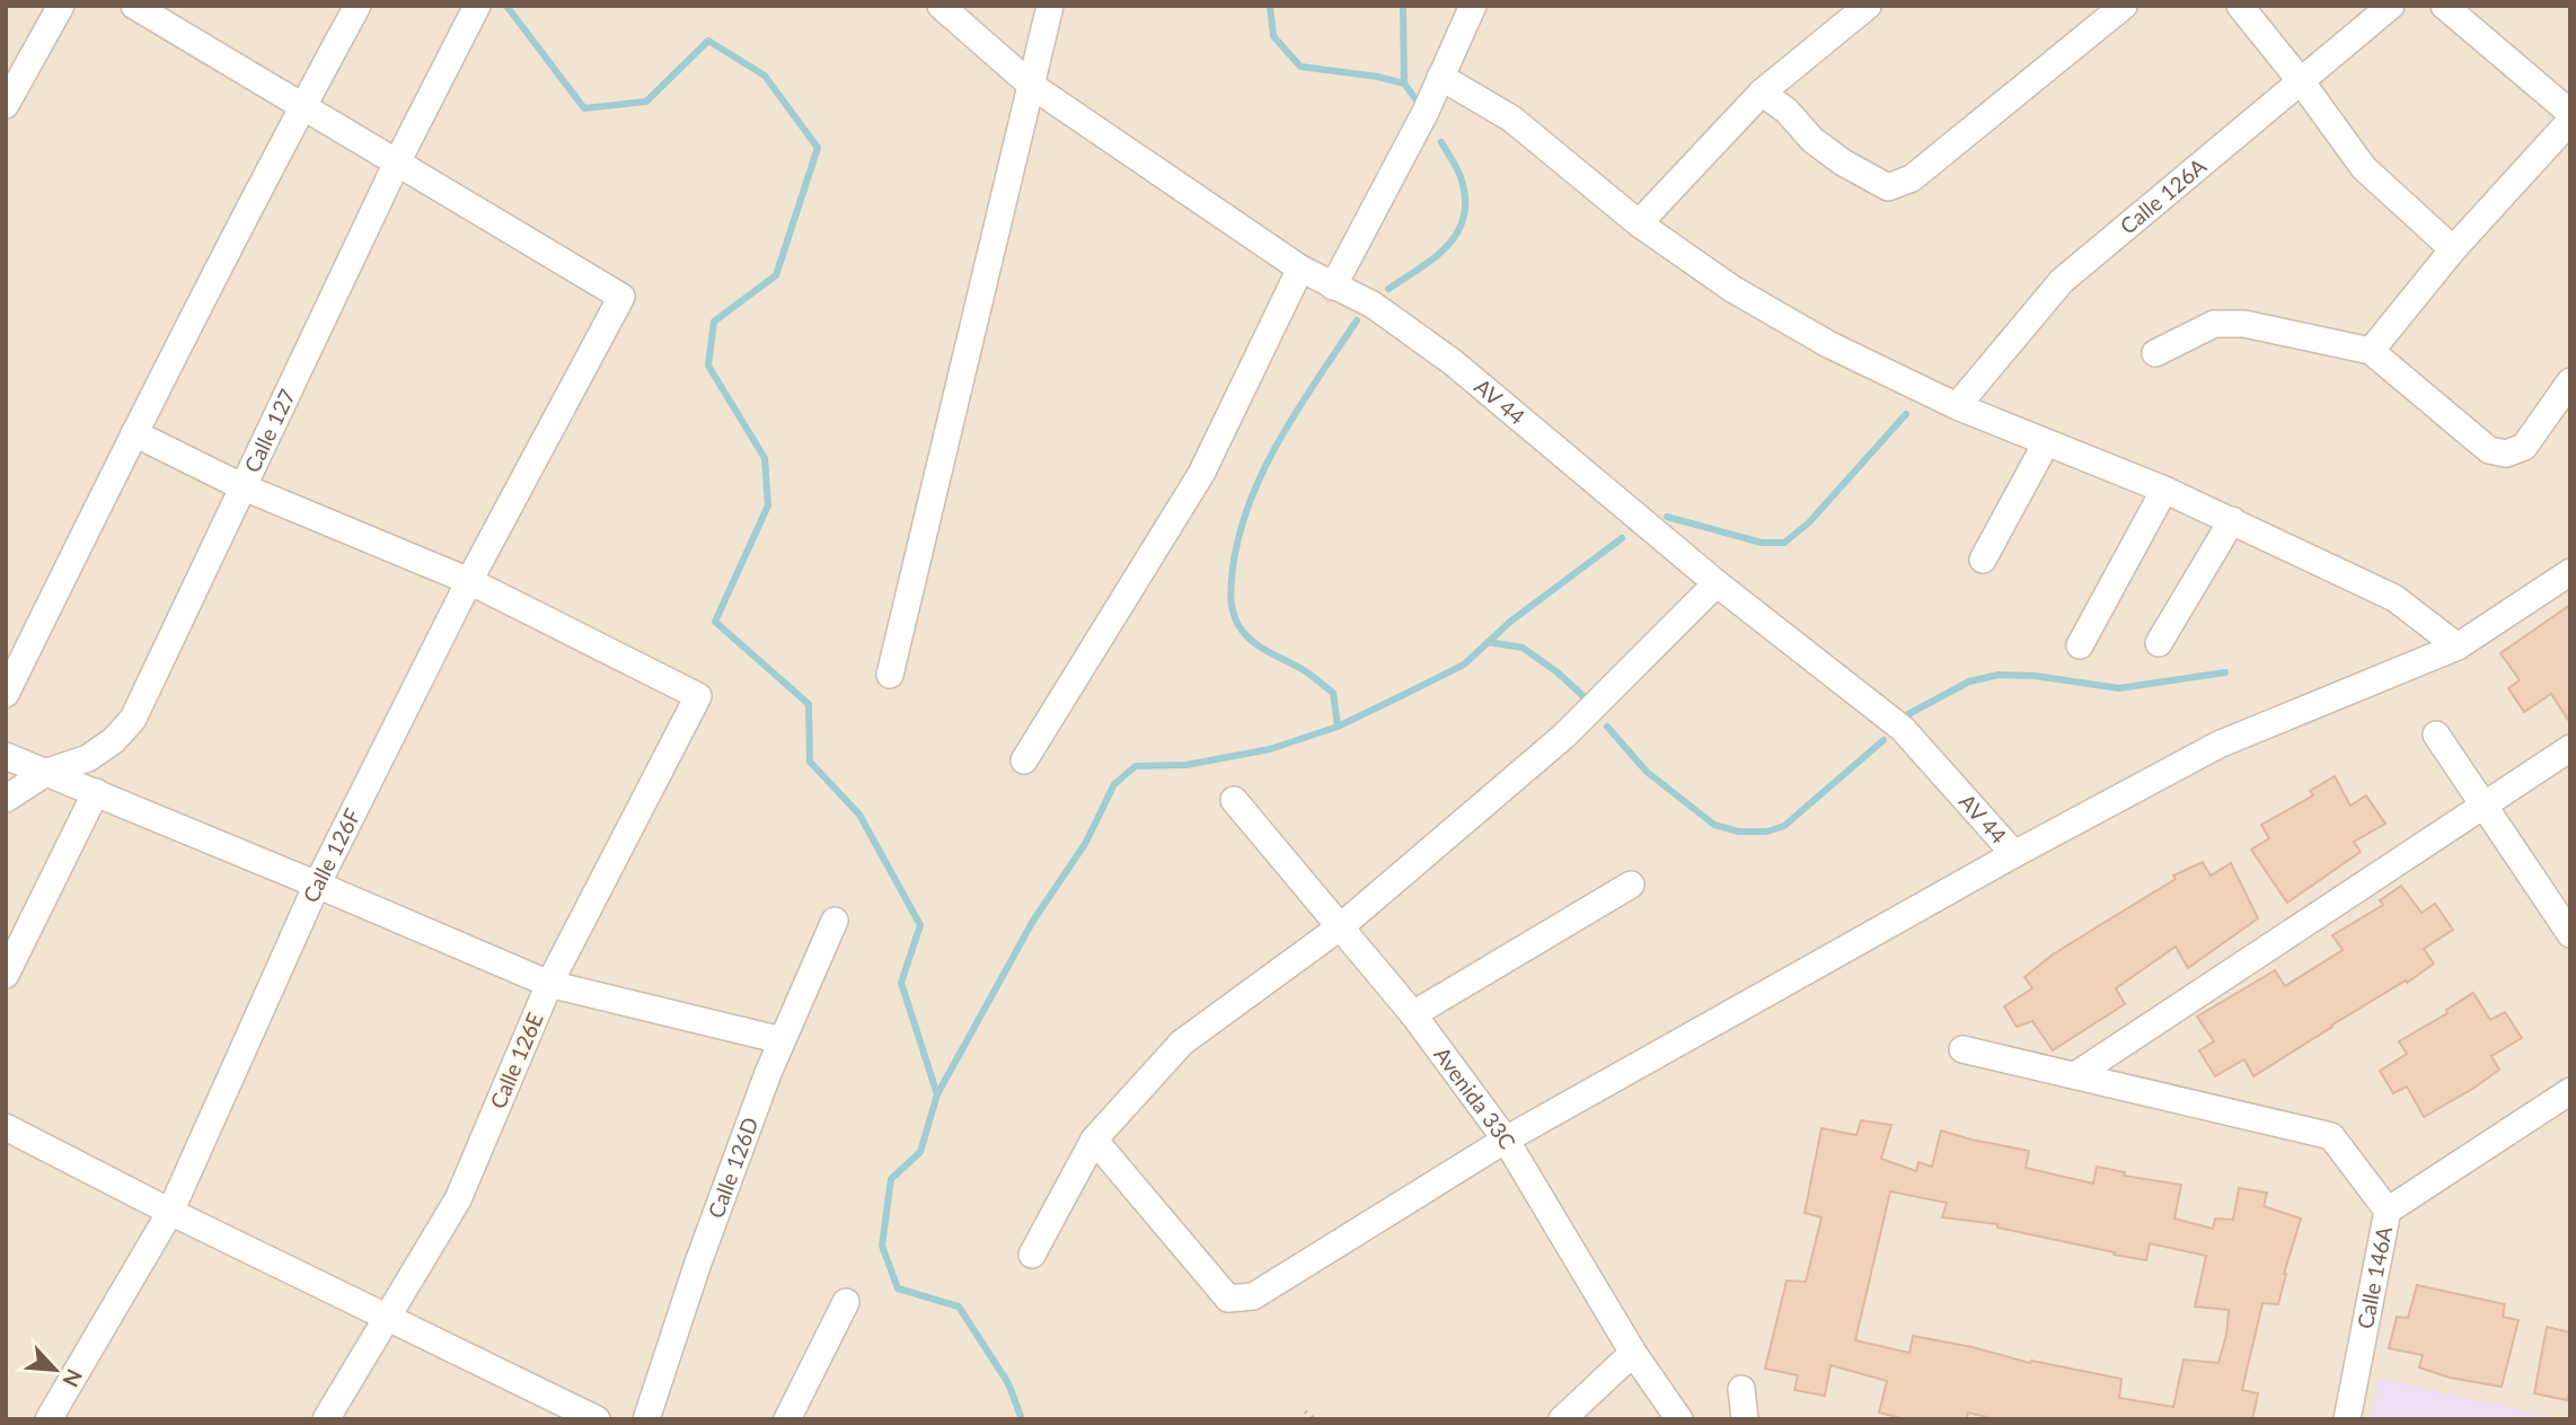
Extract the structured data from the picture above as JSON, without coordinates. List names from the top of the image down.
{
  "streets": {
    "street": [
      "Calle 126A",
      "AV 44",
      "Calle 127",
      "Calle 126F",
      "Calle 126E",
      "Avenida 33C",
      "Calle 126D",
      "Calle 146A"
    ]
  },
  "crossings": [
    ["Calle 127", "Calle 126F"],
    ["Calle 126F", "Calle 126E"]
  ],
  "north": "bottom right"
}
